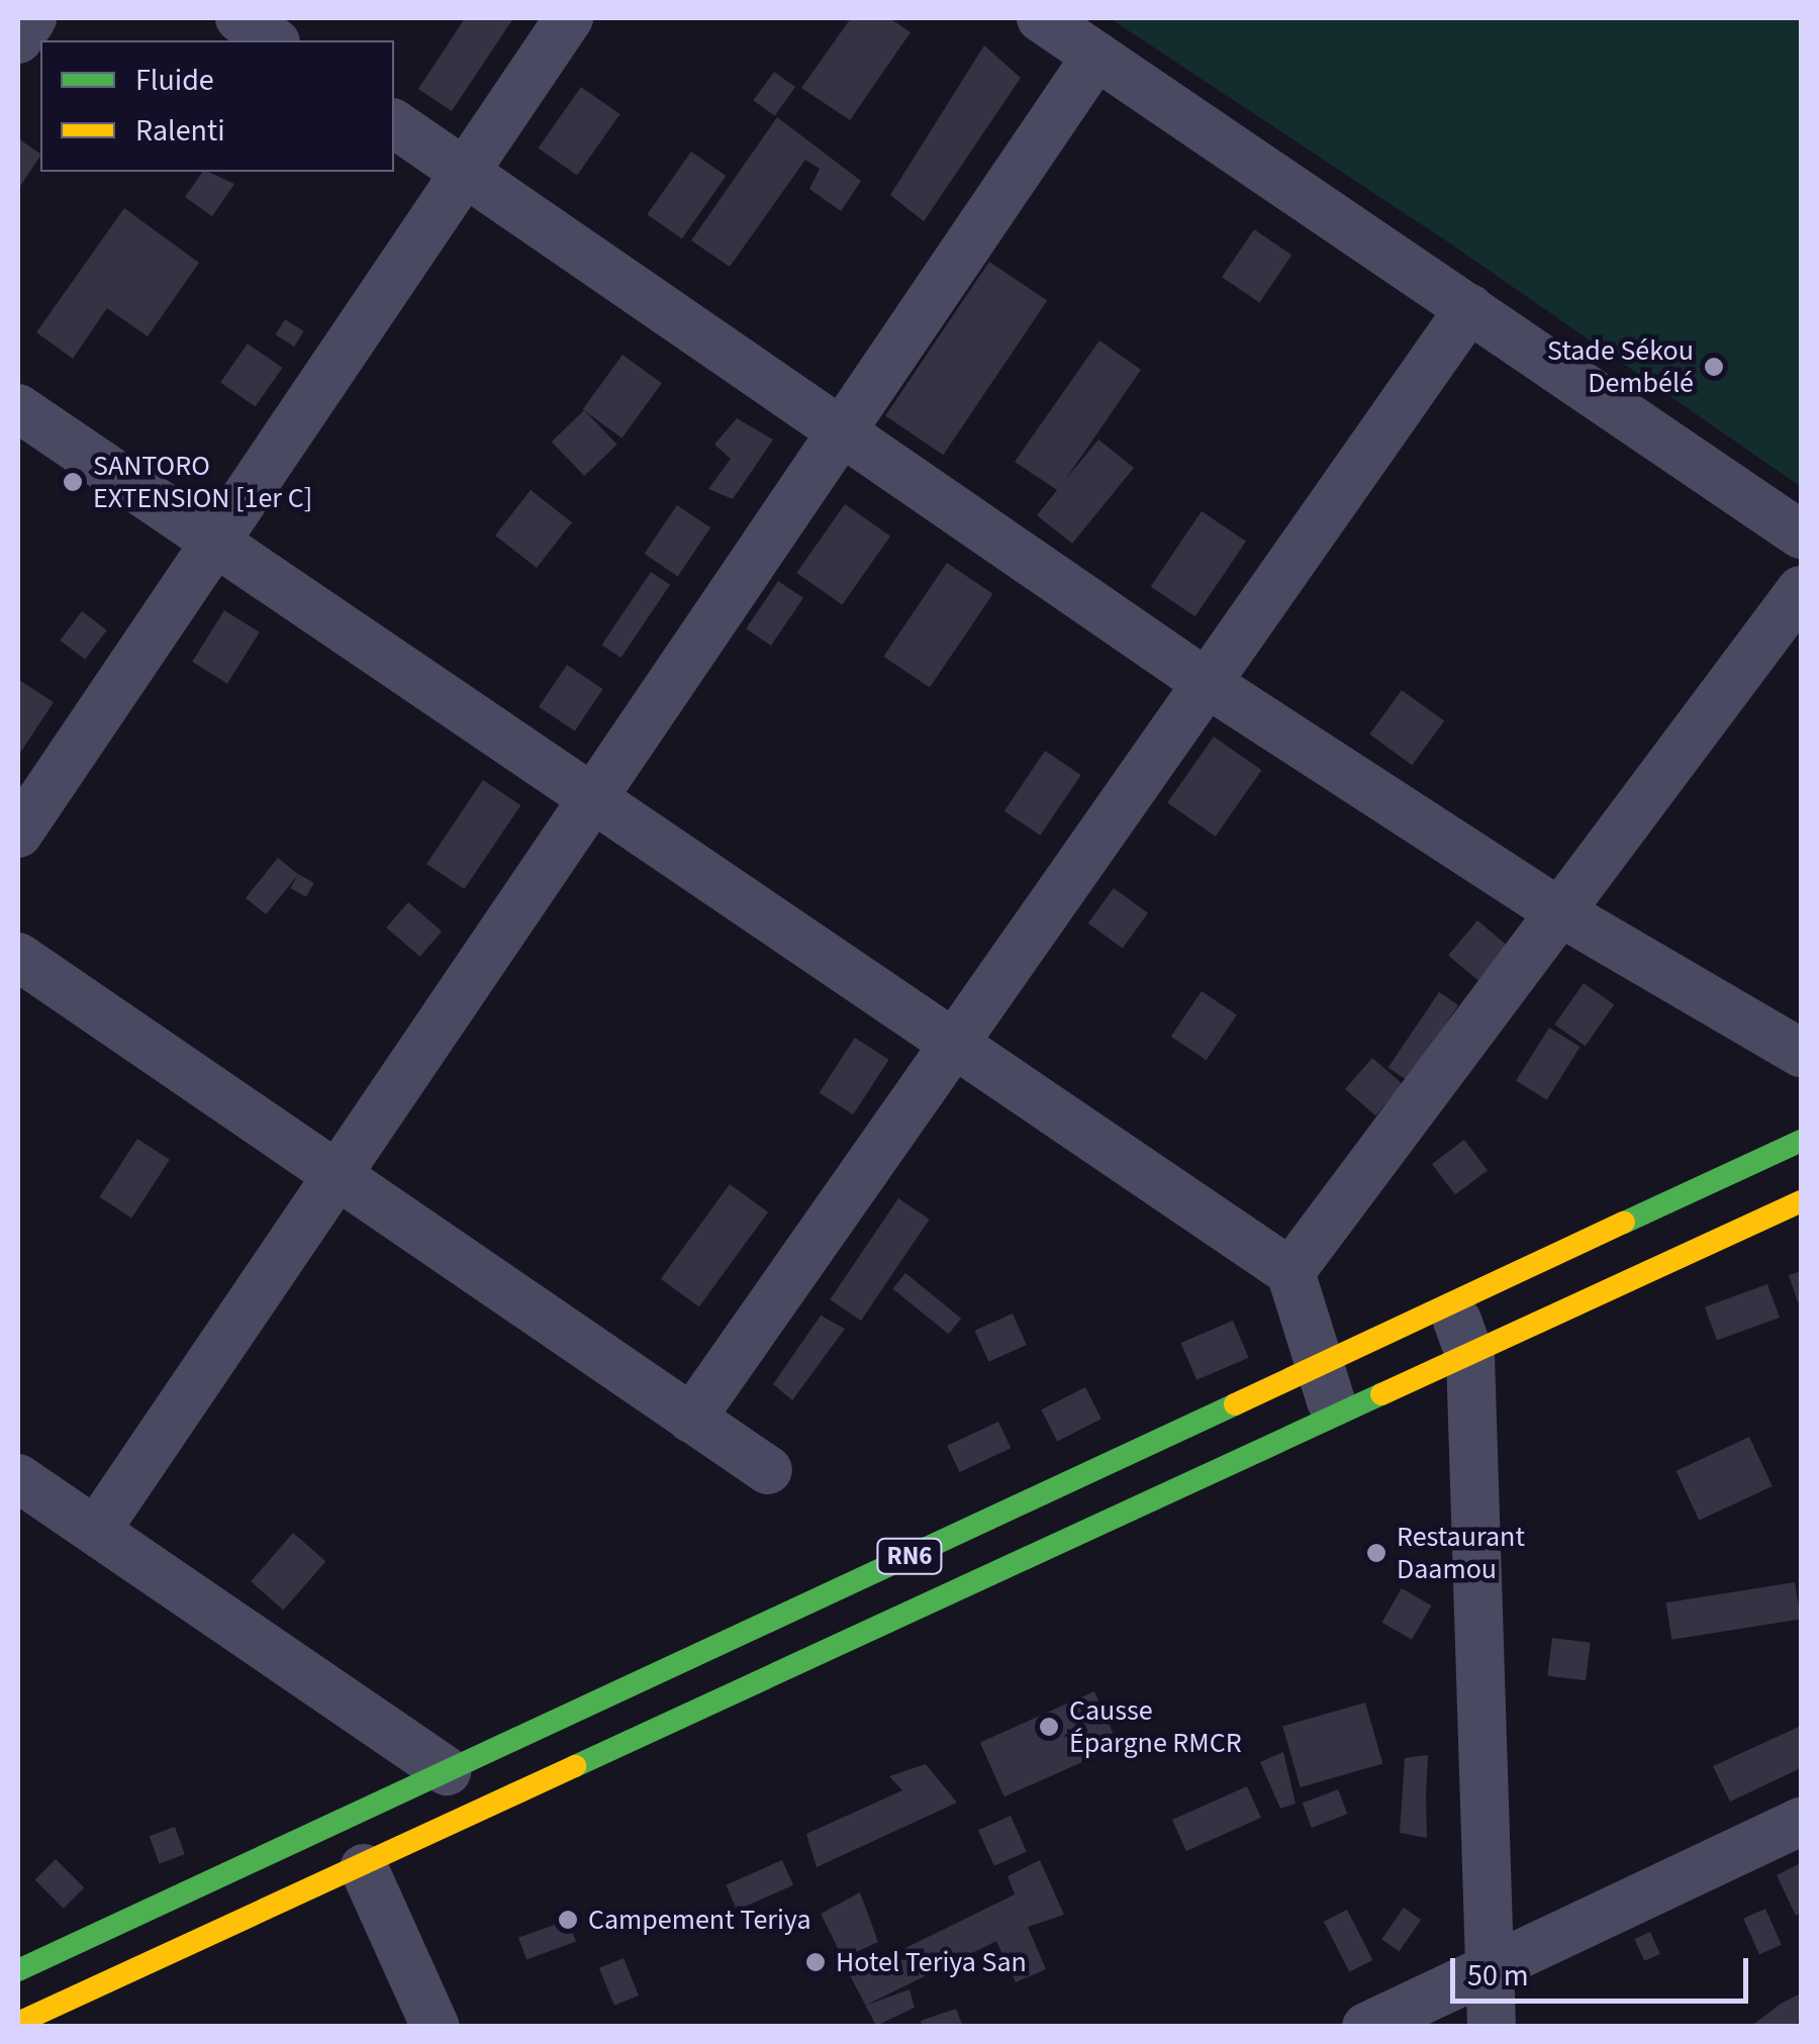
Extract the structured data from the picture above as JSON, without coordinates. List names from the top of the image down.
{
  "streets": {
    "main road": ["RN6"]
  },
  "places": [
    "Stade Sékou Dembélé",
    "SANTORO EXTENSION [1er C]",
    "Restaurant Daamou",
    "Causse Épargne RMCR",
    "Campement Teriya",
    "Hotel Teriya San"
  ],
  "legend": ["Fluide", "Ralenti"],
  "scale_bar": "50 m"
}
